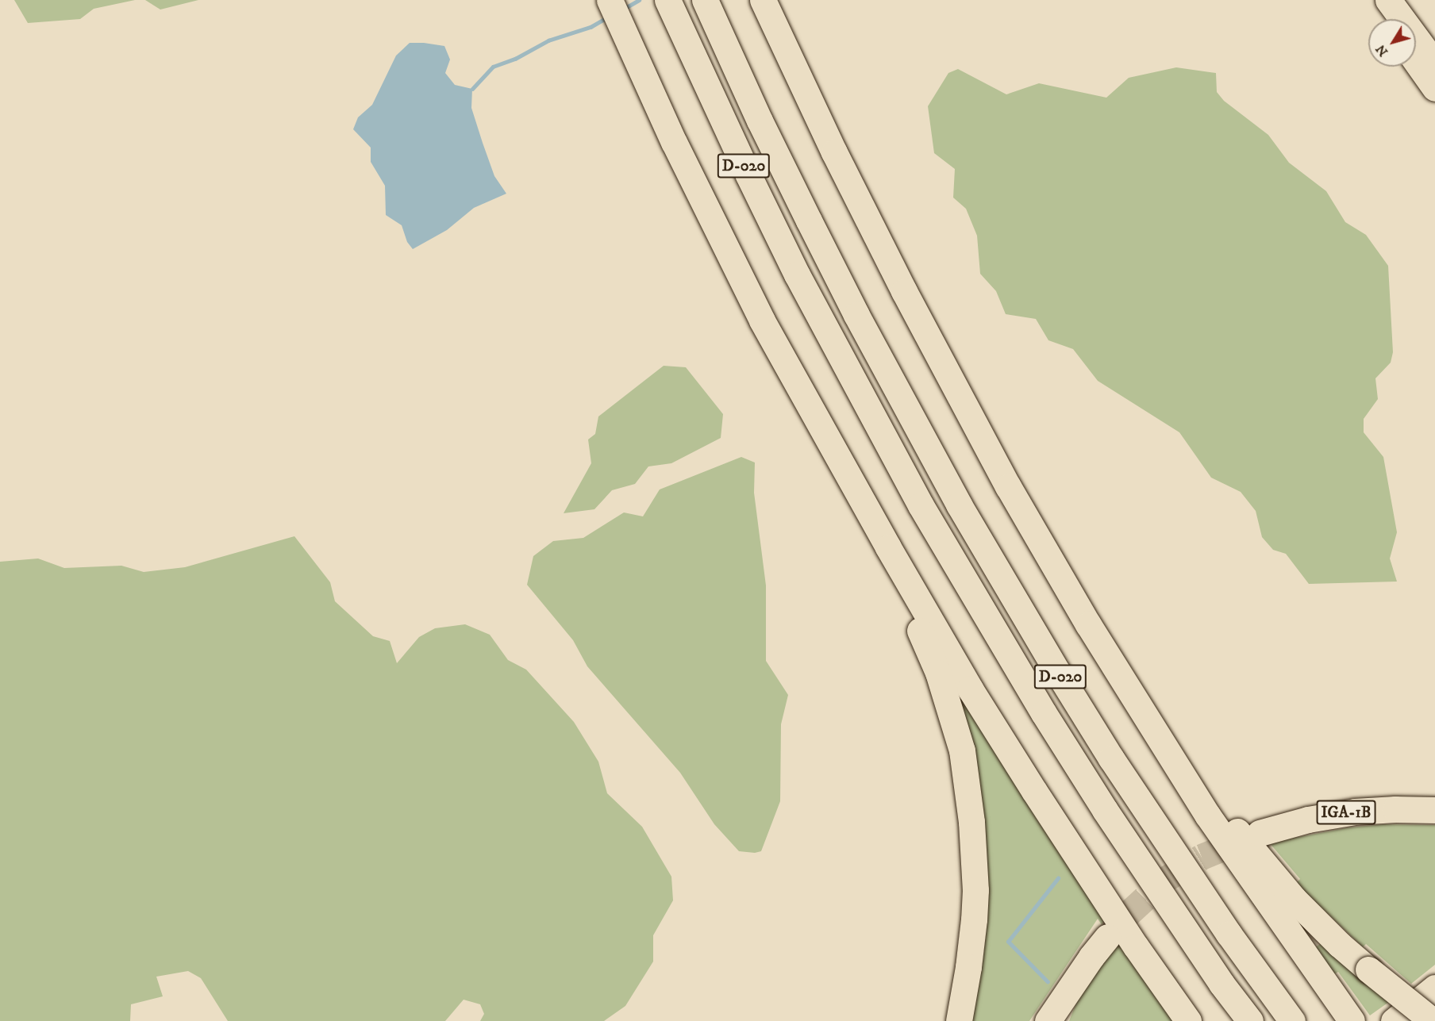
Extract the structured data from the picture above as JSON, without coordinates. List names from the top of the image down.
{
  "streets": {
    "highway": ["D-020", "IGA-1B"]
  },
  "north": "bottom left"
}
